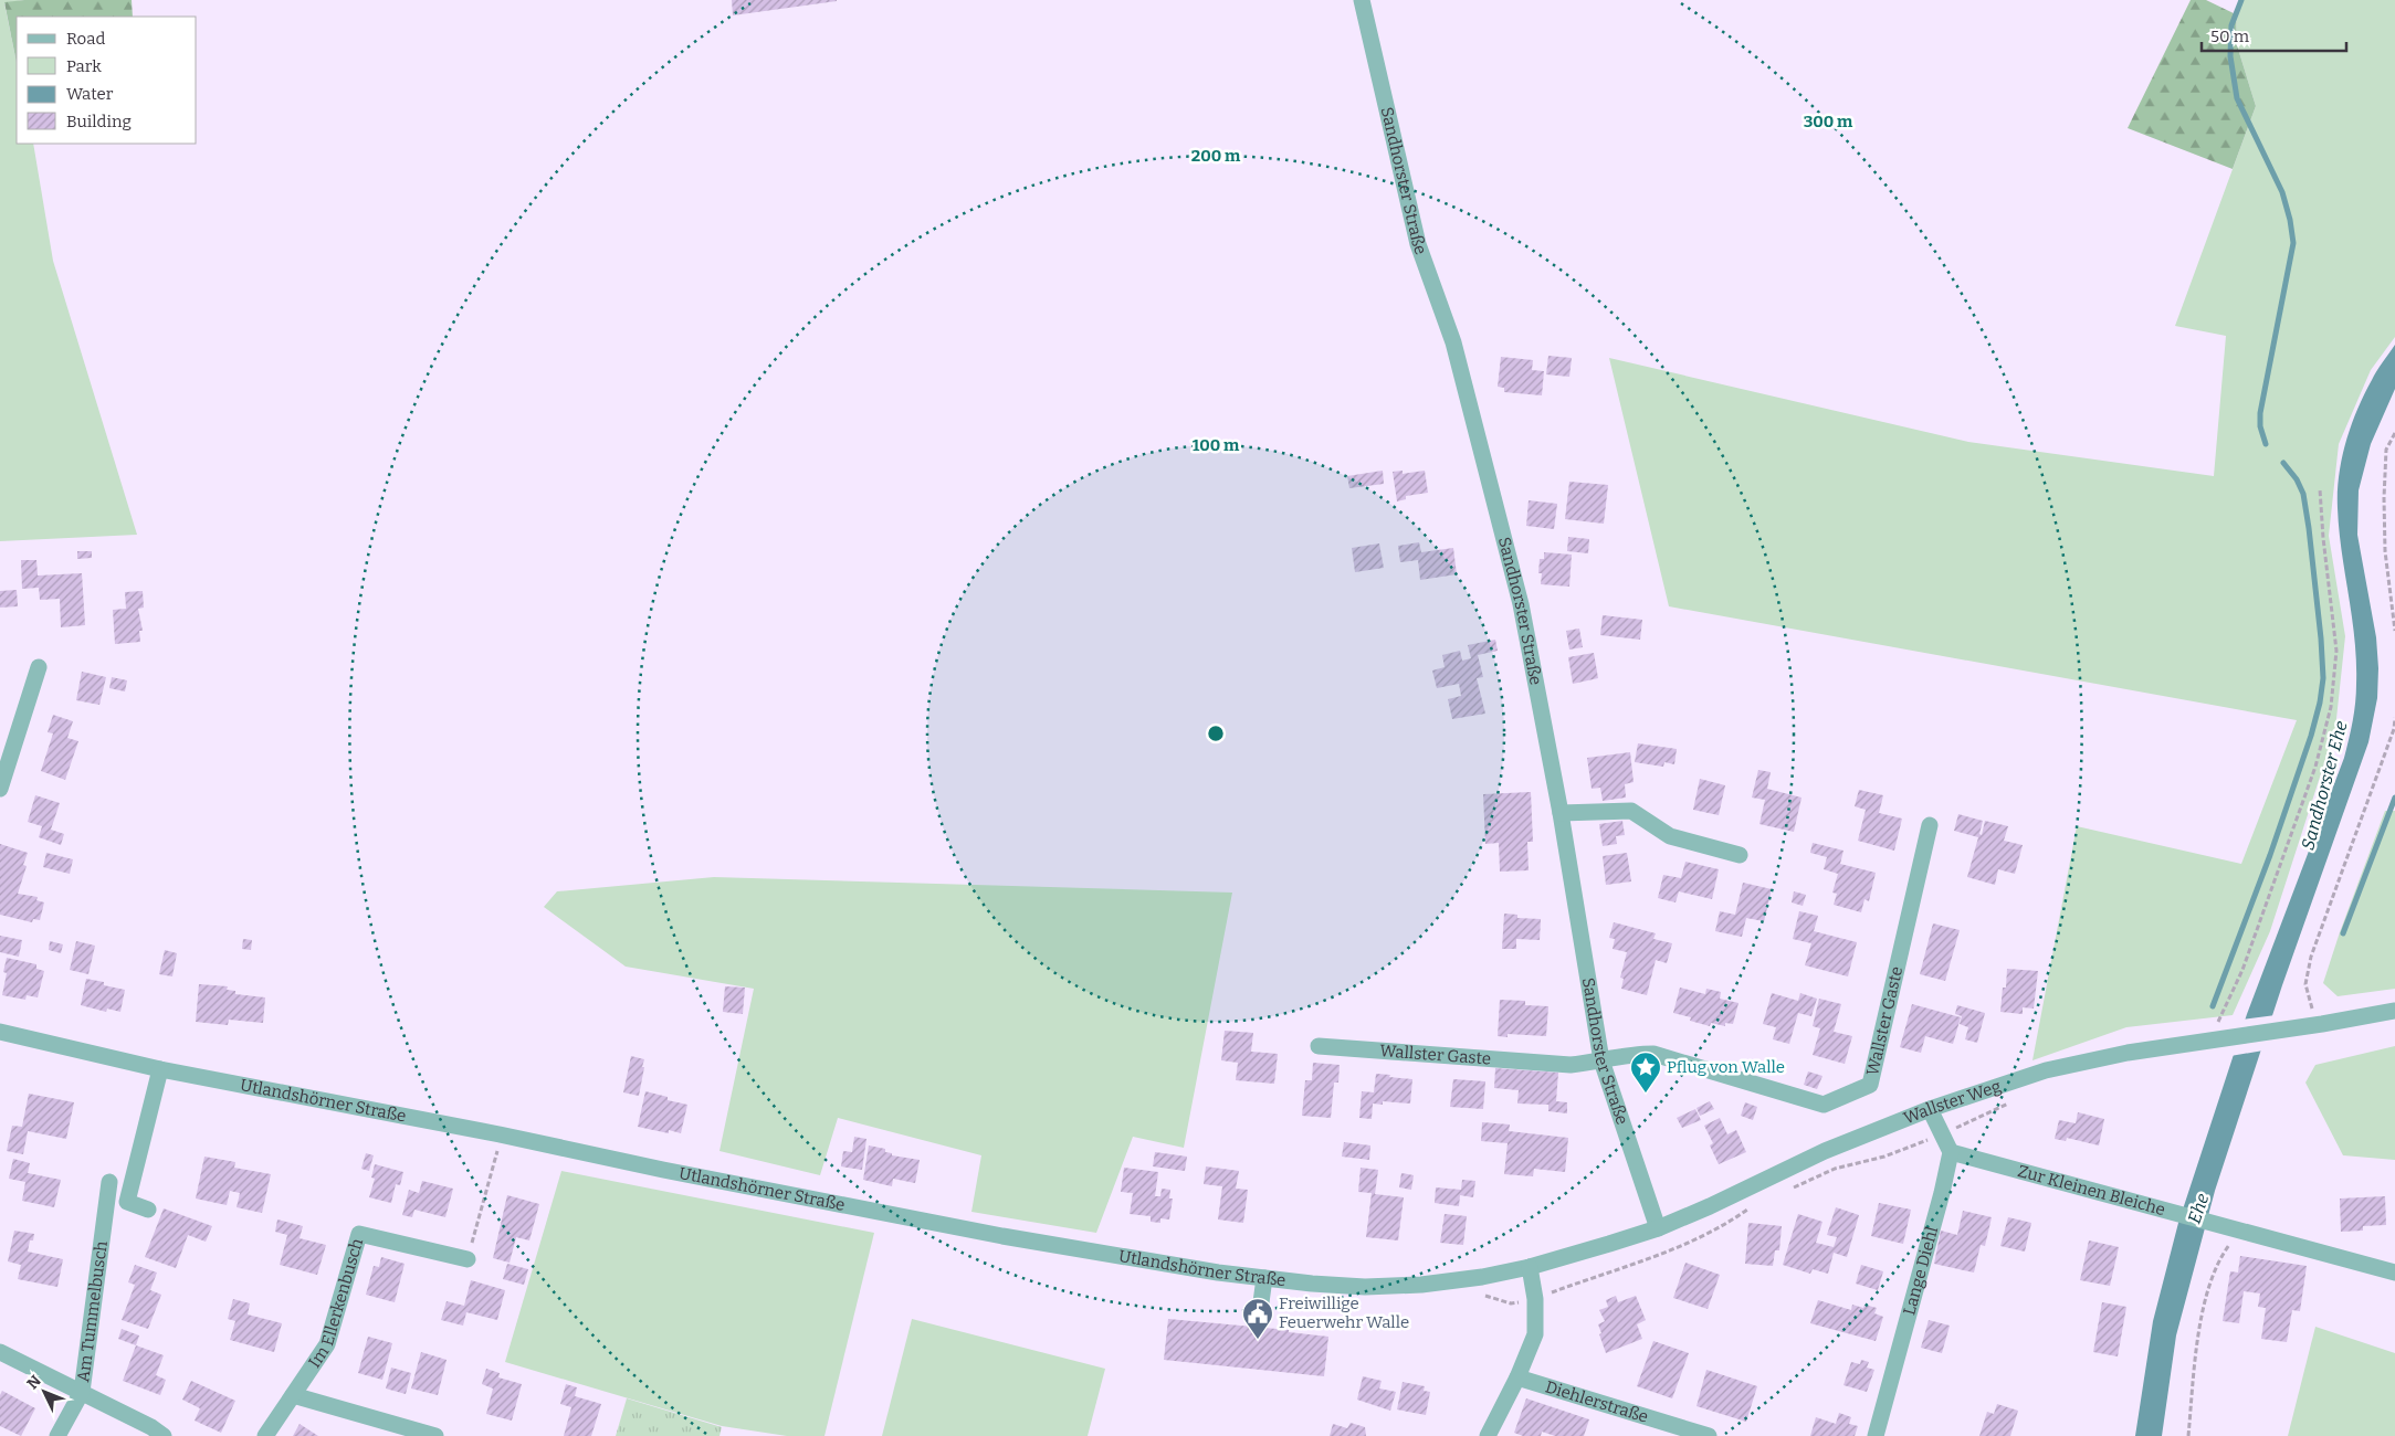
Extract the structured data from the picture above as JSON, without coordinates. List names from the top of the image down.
{
  "streets": {
    "street": [
      "Sandhorster Straße",
      "Wallster Gaste",
      "Utlandshörner Straße",
      "Wallster Weg",
      "Zur Kleinen Bleiche",
      "Lange Diehl",
      "Im Ellerkenbusch",
      "Am Tummelbusch",
      "Diehlerstraße"
    ]
  },
  "crossings": [
    ["Sandhorster Straße", "Wallster Gaste"],
    ["Sandhorster Straße", "Wallster Weg"],
    ["Utlandshörner Straße", "Wallster Weg"],
    ["Zur Kleinen Bleiche", "Lange Diehl"]
  ],
  "water": ["Sandhorster Ehe", "Ehe"],
  "places": {
    "place": ["Pflug von Walle"],
    "public building": ["Freiwillige Feuerwehr Walle"]
  },
  "legend": [
    "Road",
    "Park",
    "Water",
    "Building"
  ],
  "scale_bar": "50 m",
  "north": "top left",
  "rings": ["300 m", "200 m", "100 m"]
}
